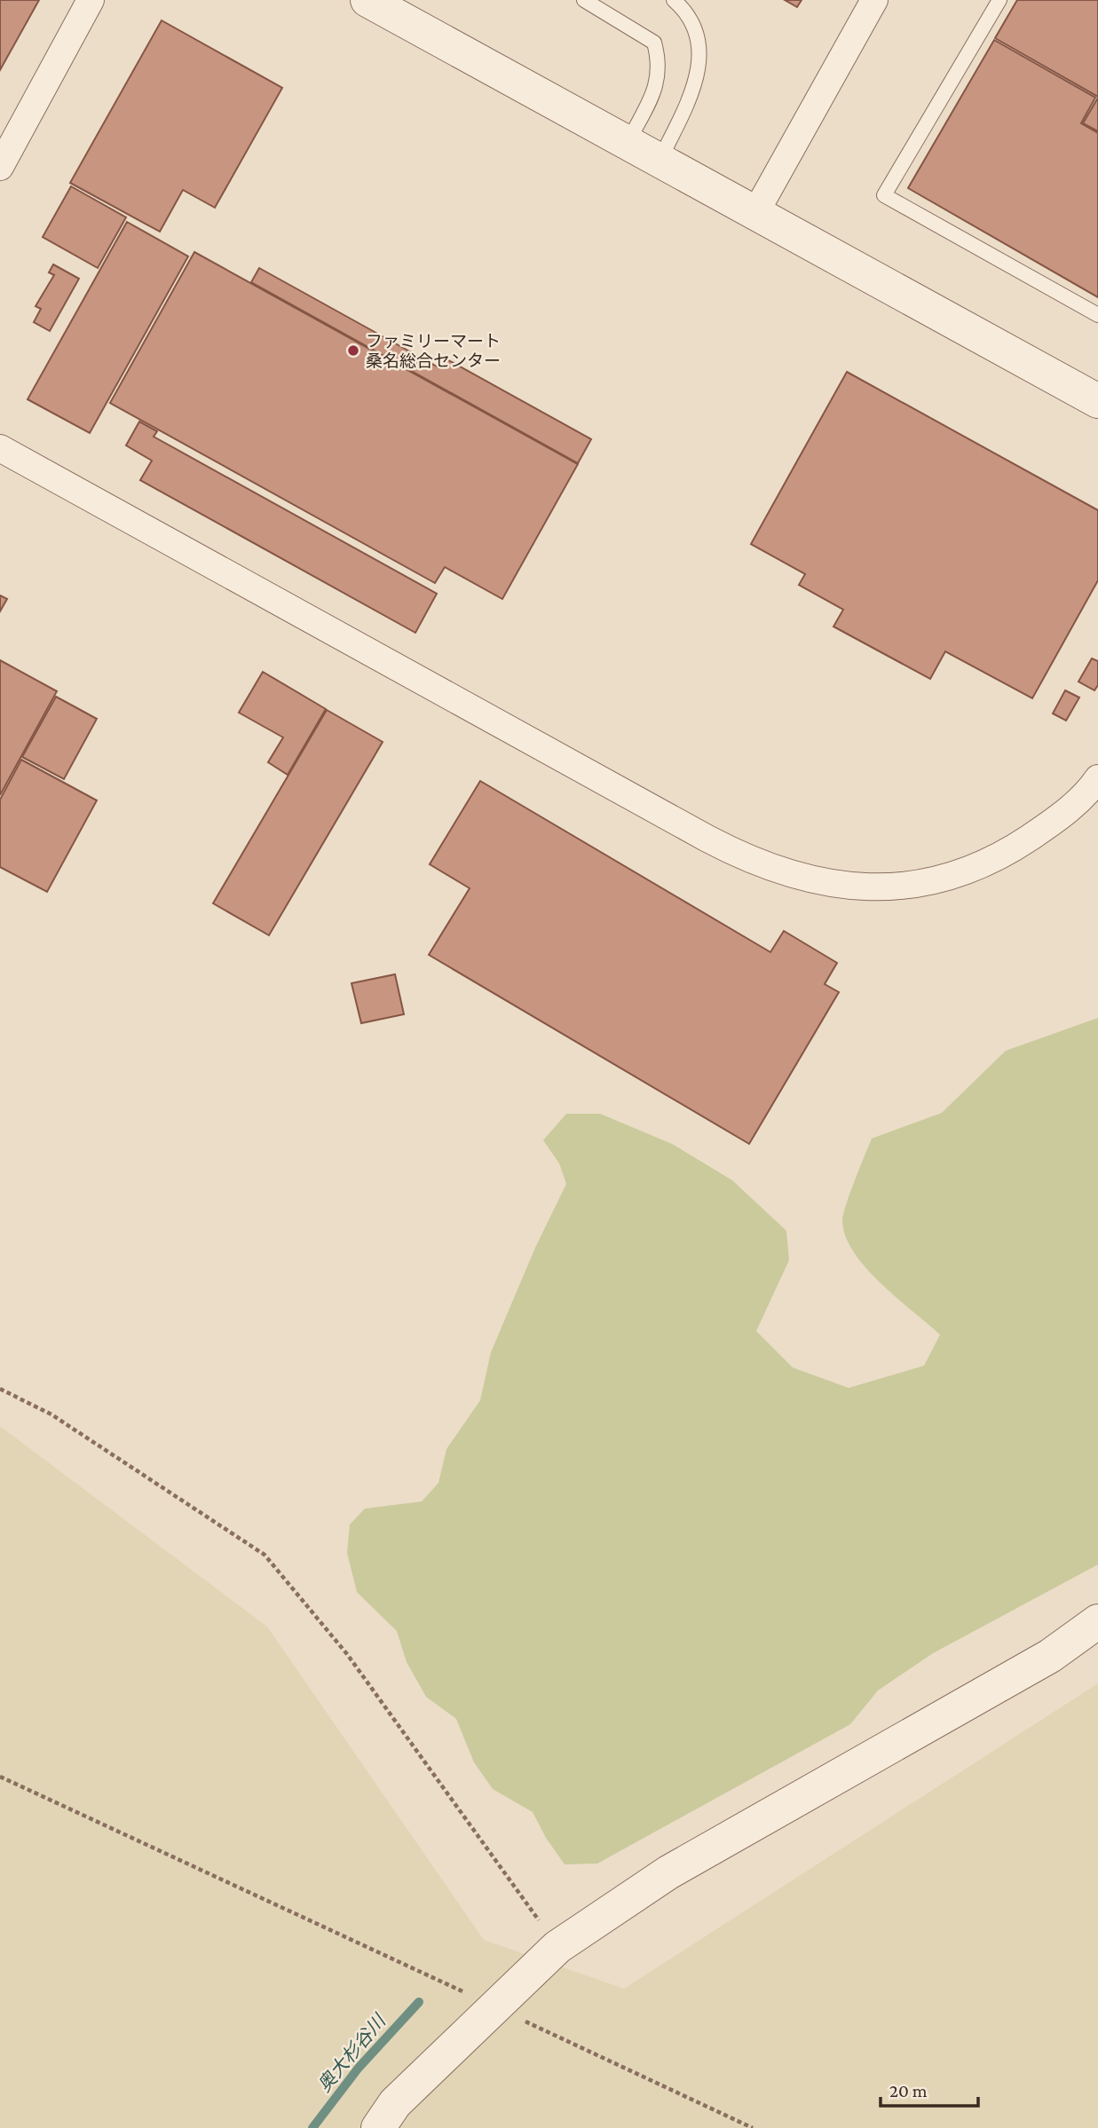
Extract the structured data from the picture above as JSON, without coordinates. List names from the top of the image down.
{
  "water": ["奥大杉谷川"],
  "places": ["ファミリーマート 桑名総合センター"],
  "scale_bar": "20 m"
}
